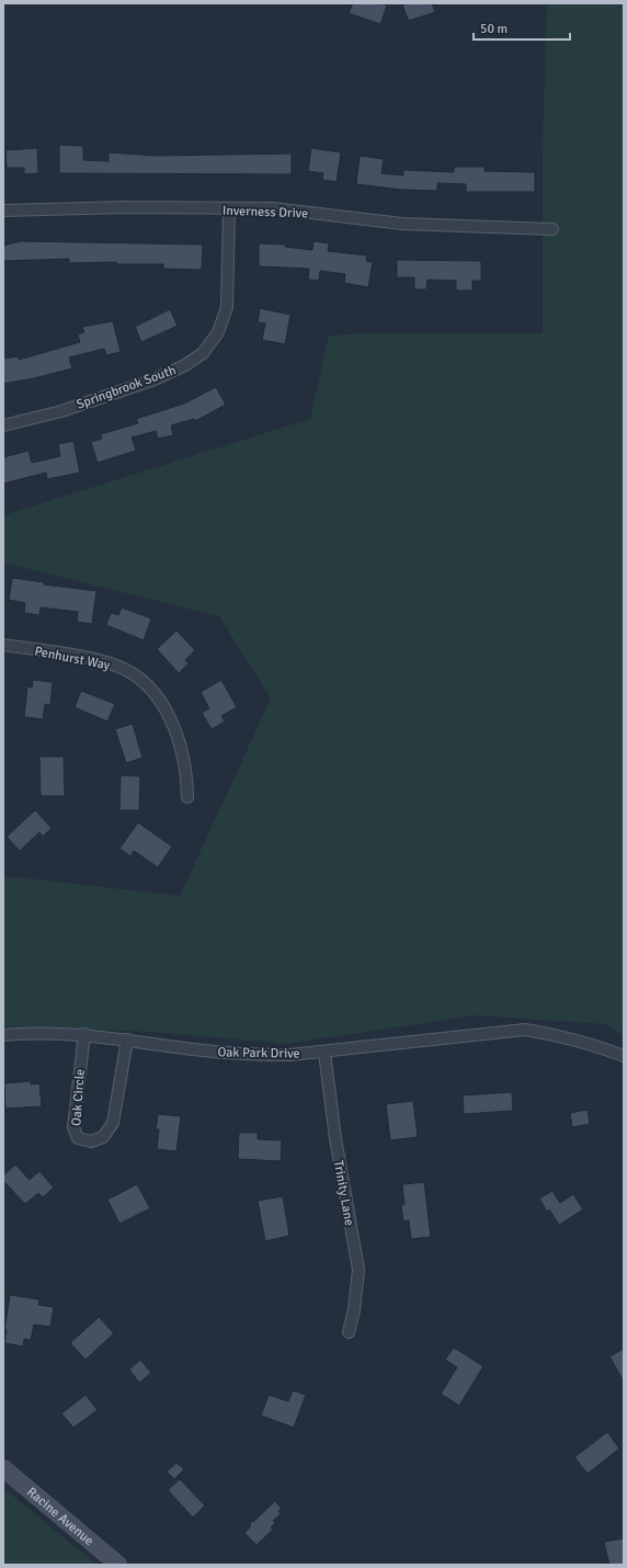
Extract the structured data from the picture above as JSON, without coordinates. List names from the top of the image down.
{
  "streets": {
    "main road": ["Racine Avenue"],
    "street": [
      "Inverness Drive",
      "Springbrook South",
      "Penhurst Way",
      "Oak Park Drive",
      "Oak Circle",
      "Trinity Lane"
    ]
  },
  "crossings": [
    ["Inverness Drive", "Springbrook South"],
    ["Oak Park Drive", "Oak Circle"],
    ["Oak Park Drive", "Trinity Lane"]
  ],
  "scale_bar": "50 m"
}
